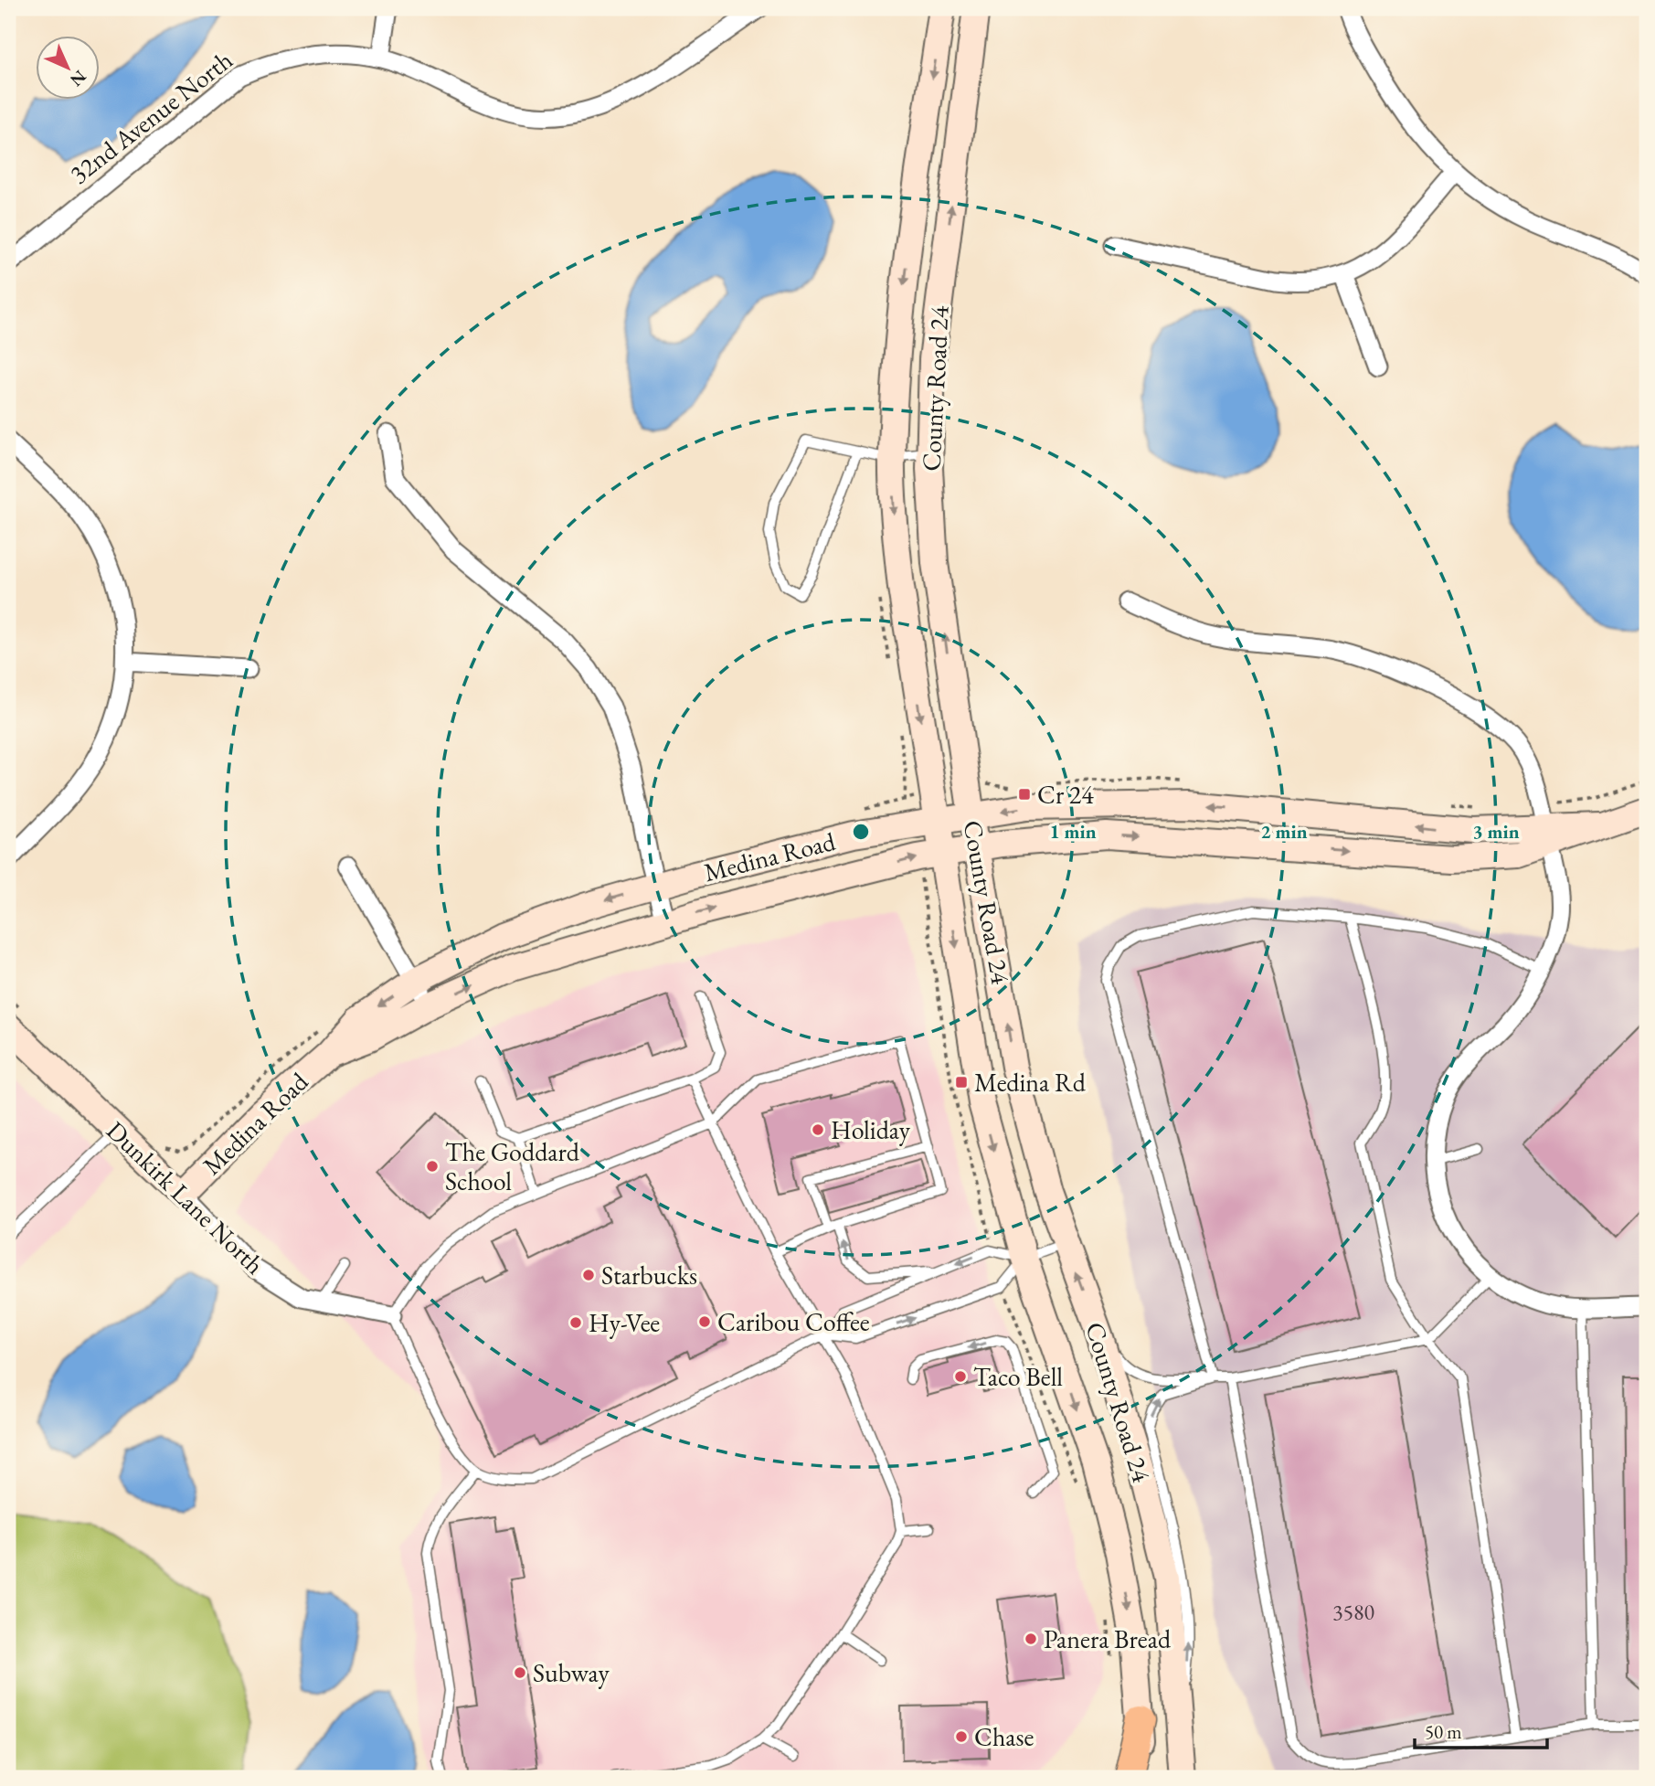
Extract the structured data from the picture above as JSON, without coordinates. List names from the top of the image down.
{
  "streets": {
    "street": [
      "32nd Avenue North",
      "County Road 24",
      "Medina Road",
      "Dunkirk Lane North"
    ]
  },
  "crossings": [
    ["County Road 24", "Medina Road"],
    ["Medina Road", "Dunkirk Lane North"]
  ],
  "places": {
    "transit": ["Cr 24", "Medina Rd"],
    "other": [
      "Holiday",
      "The Goddard School",
      "Starbucks",
      "Caribou Coffee",
      "Hy-Vee",
      "Taco Bell",
      "Panera Bread",
      "Subway",
      "Chase"
    ]
  },
  "house_numbers": ["3580"],
  "scale_bar": "50 m",
  "north": "bottom right",
  "rings": ["1 min", "2 min", "3 min"]
}
